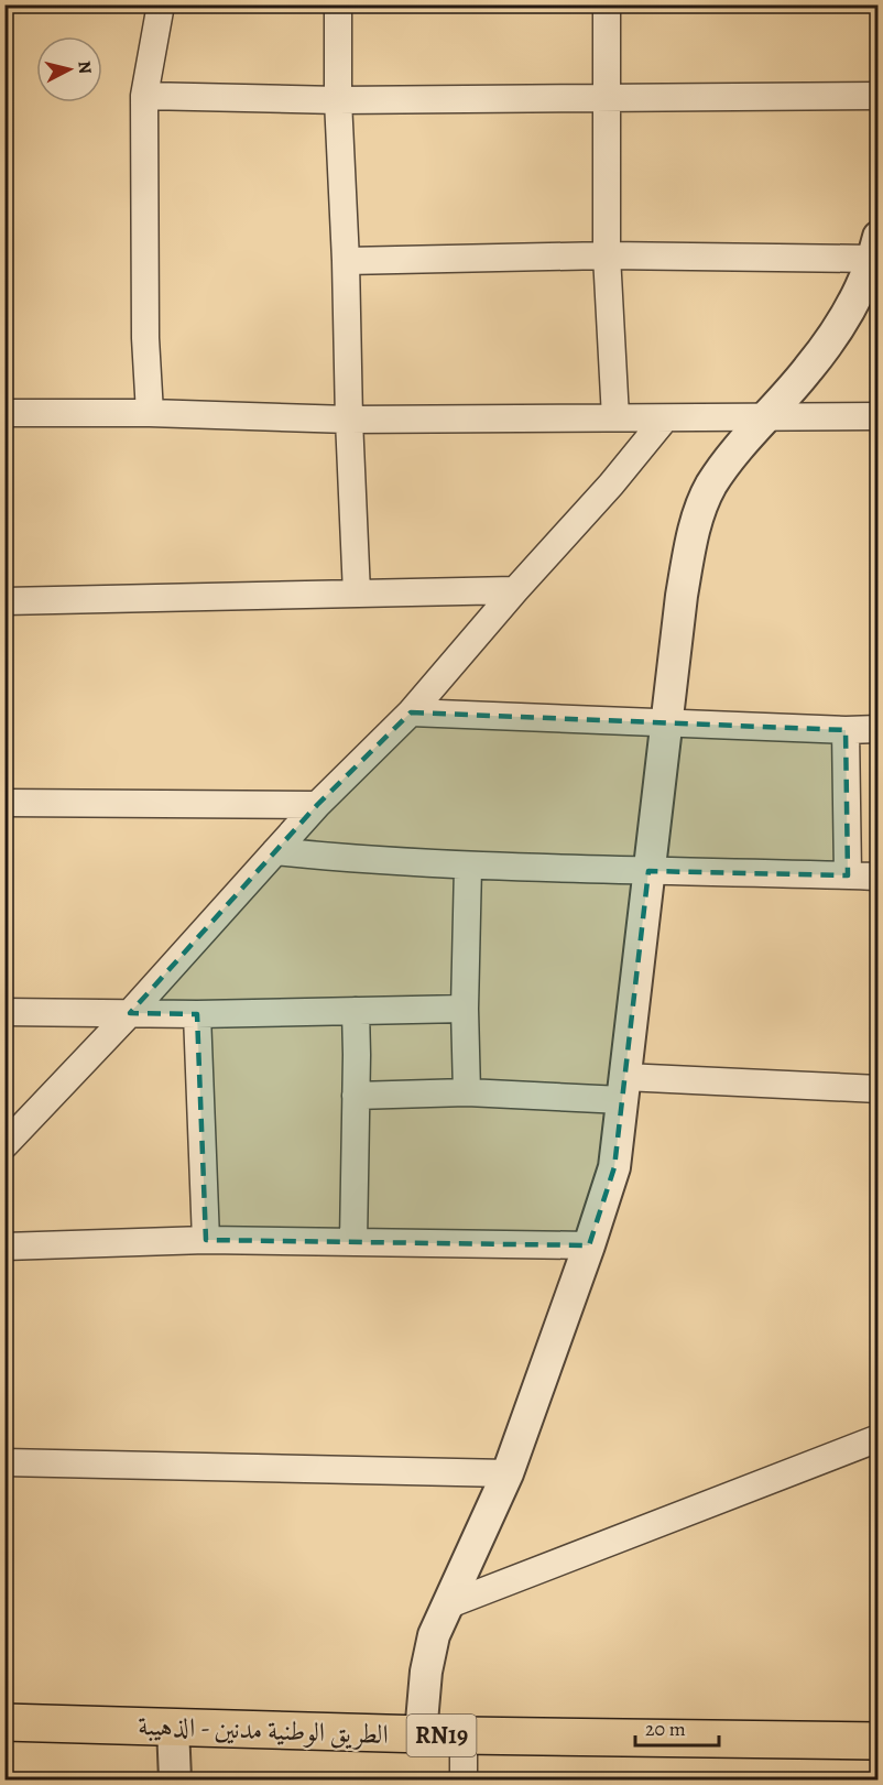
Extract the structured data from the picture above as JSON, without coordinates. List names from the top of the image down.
{
  "streets": {
    "main road": ["الطريق الوطنية مدنين - الذهيبة", "RN19"]
  },
  "scale_bar": "20 m",
  "north": "right"
}
